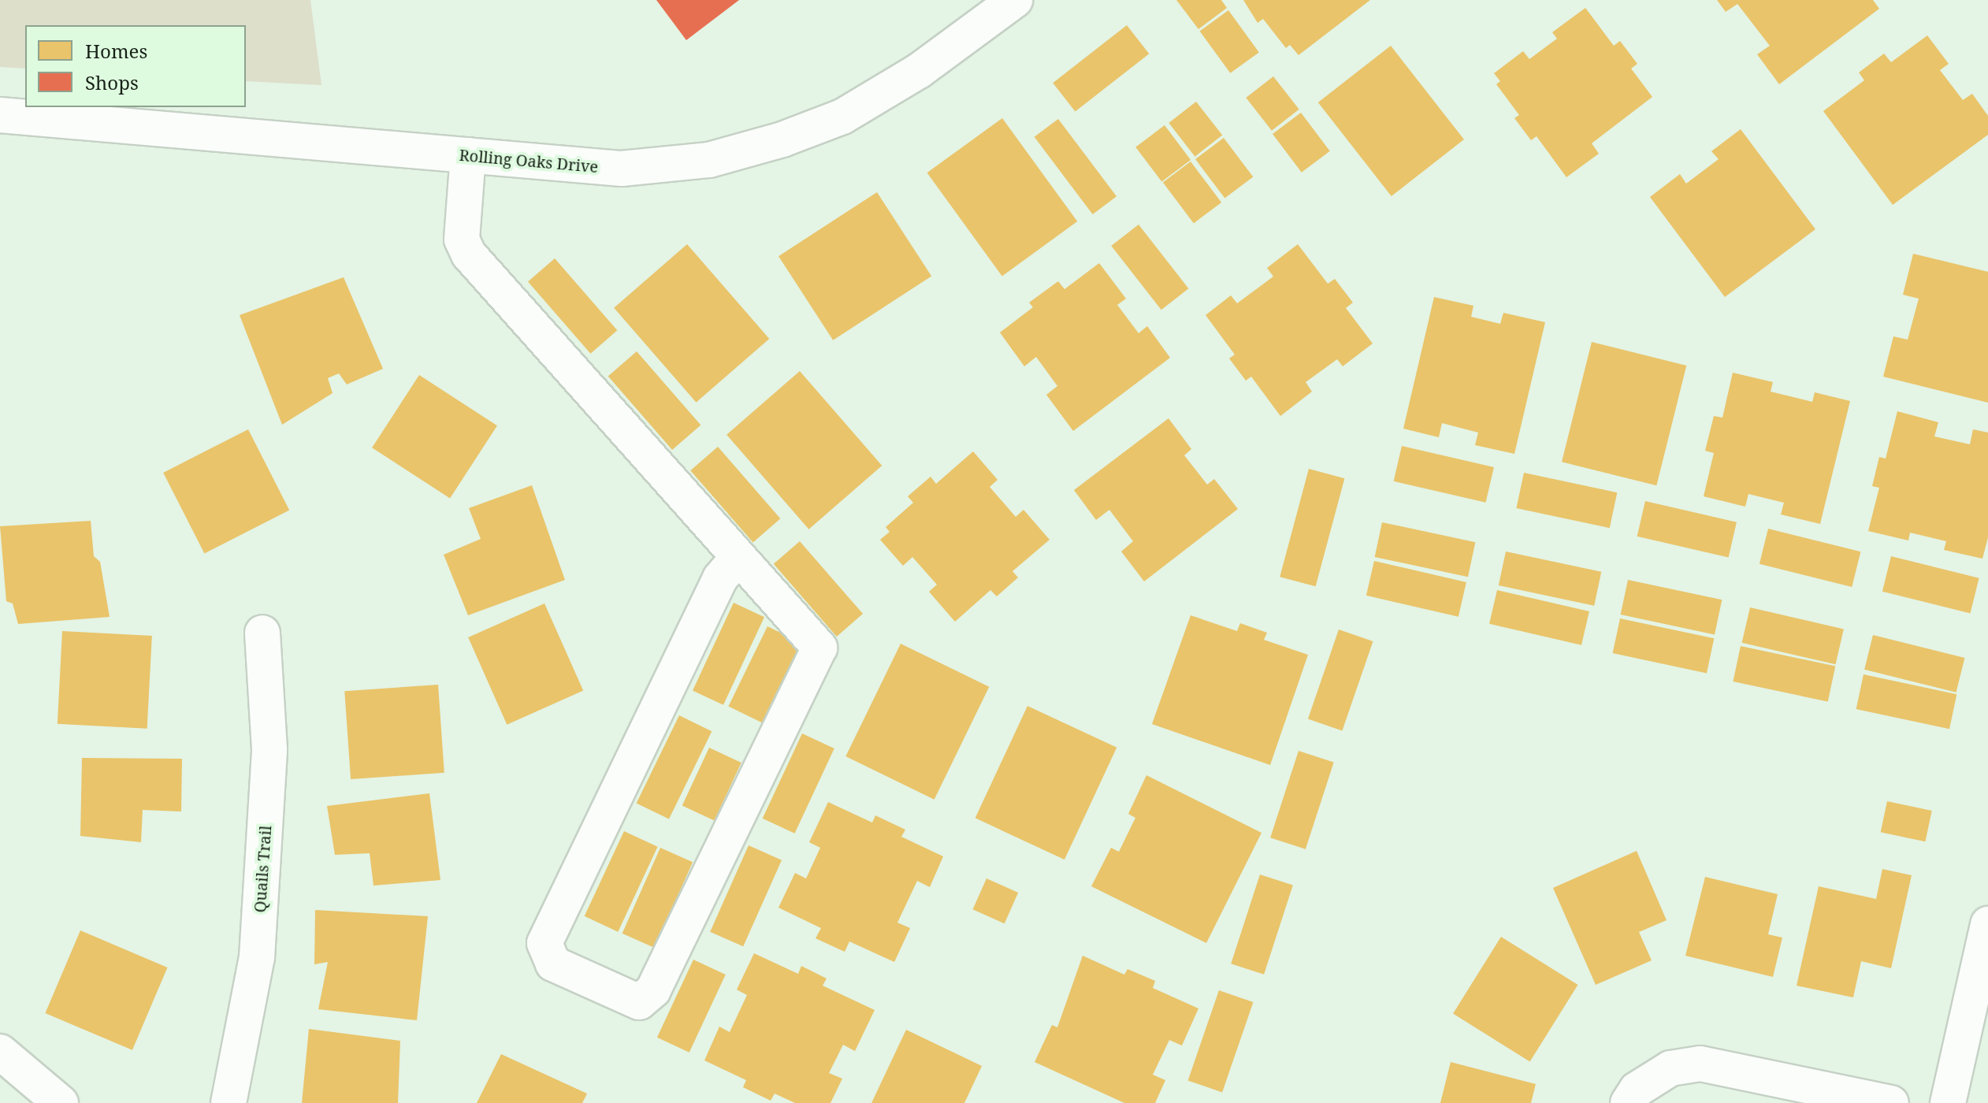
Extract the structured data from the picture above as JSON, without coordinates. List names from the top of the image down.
{
  "streets": {
    "street": ["Rolling Oaks Drive", "Quails Trail"]
  },
  "legend": ["Homes", "Shops"]
}
